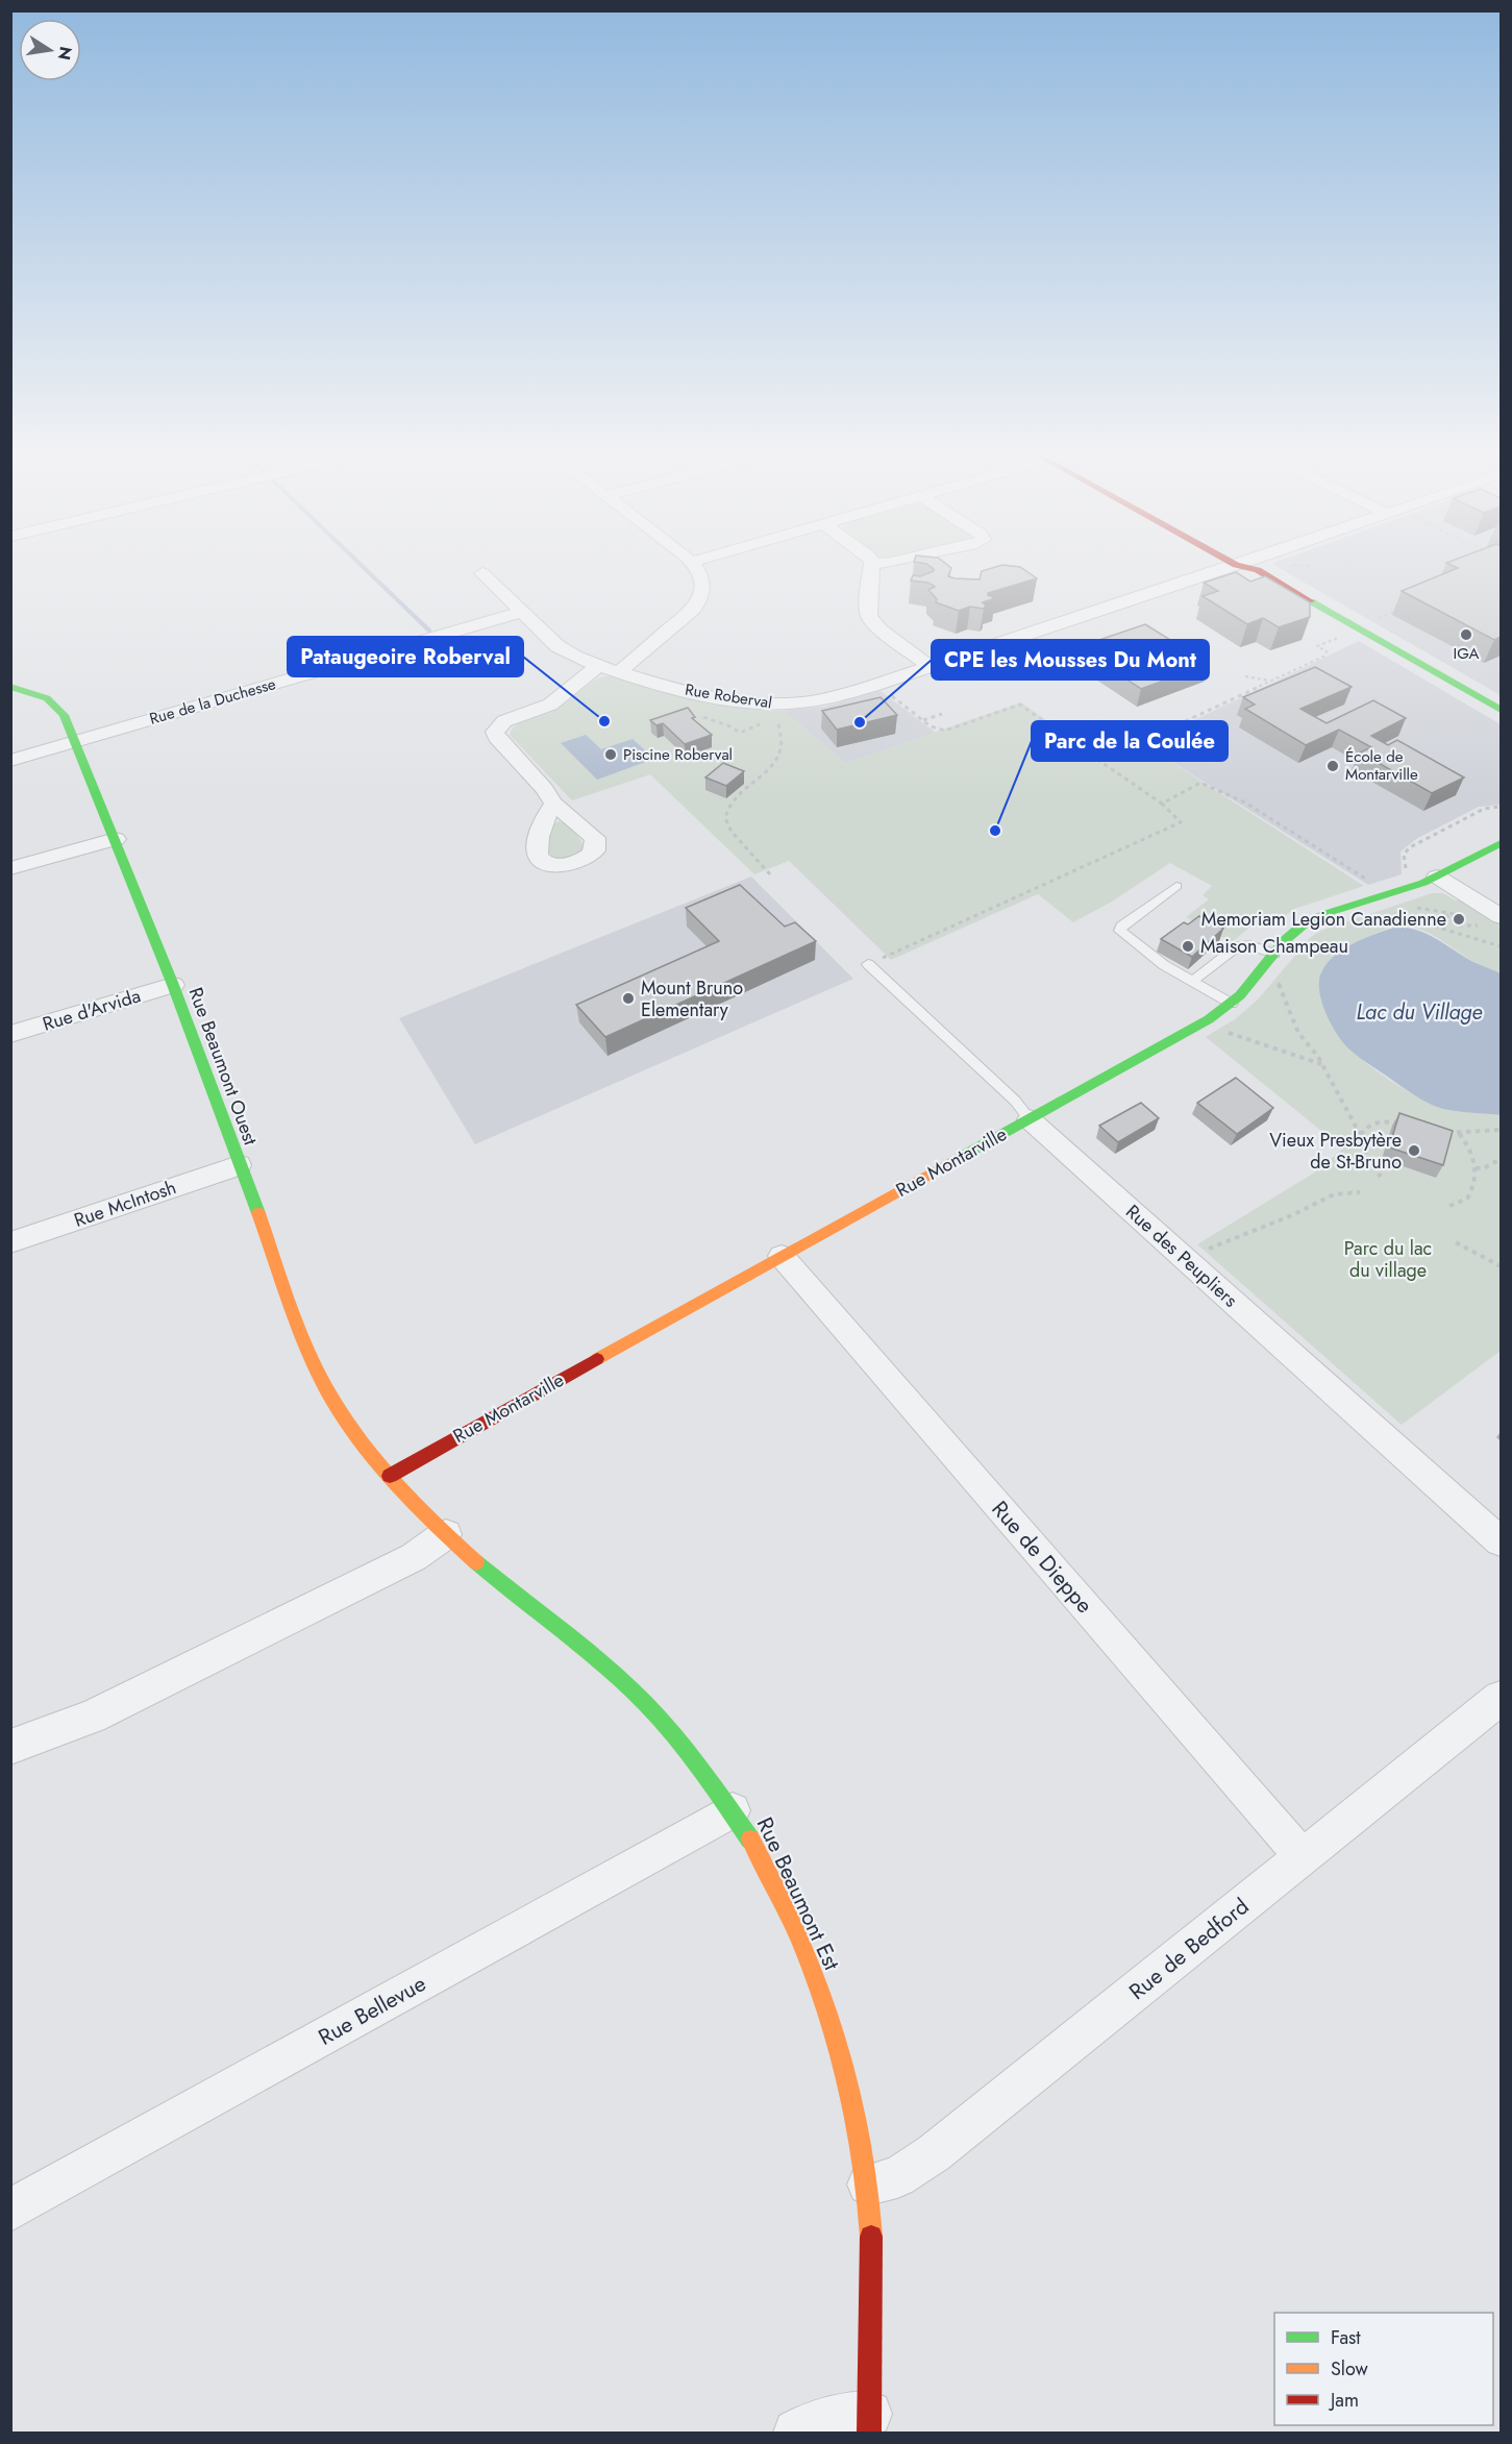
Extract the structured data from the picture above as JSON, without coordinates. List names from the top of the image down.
{
  "streets": {
    "street": [
      "Rue Roberval",
      "Rue de la Duchesse",
      "Rue d'Arvida",
      "Rue Beaumont Ouest",
      "Rue Montarville",
      "Rue McIntosh",
      "Rue des Peupliers",
      "Rue de Dieppe",
      "Rue Beaumont Est",
      "Rue de Bedford",
      "Rue Bellevue"
    ]
  },
  "crossings": [
    ["Rue Roberval", "Rue de la Duchesse"],
    ["Rue de la Duchesse", "Rue Beaumont Ouest"],
    ["Rue d'Arvida", "Rue Beaumont Ouest"],
    ["Rue Beaumont Ouest", "Rue Montarville"],
    ["Rue Beaumont Ouest", "Rue McIntosh"],
    ["Rue Beaumont Ouest", "Rue Beaumont Est"],
    ["Rue Montarville", "Rue des Peupliers"],
    ["Rue Montarville", "Rue de Dieppe"],
    ["Rue Montarville", "Rue Beaumont Est"],
    ["Rue de Dieppe", "Rue de Bedford"],
    ["Rue Beaumont Est", "Rue de Bedford"],
    ["Rue Beaumont Est", "Rue Bellevue"]
  ],
  "water": ["Lac du Village"],
  "parks": ["Parc du lac du village"],
  "places": [
    "IGA",
    "Pataugeoire Roberval",
    "CPE les Mousses Du Mont",
    "Piscine Roberval",
    "École de Montarville",
    "Parc de la Coulée",
    "Memoriam Legion Canadienne",
    "Maison Champeau",
    "Mount Bruno Elementary",
    "Vieux Presbytère de St-Bruno"
  ],
  "legend": ["Fast", "Slow", "Jam"],
  "north": "right"
}
